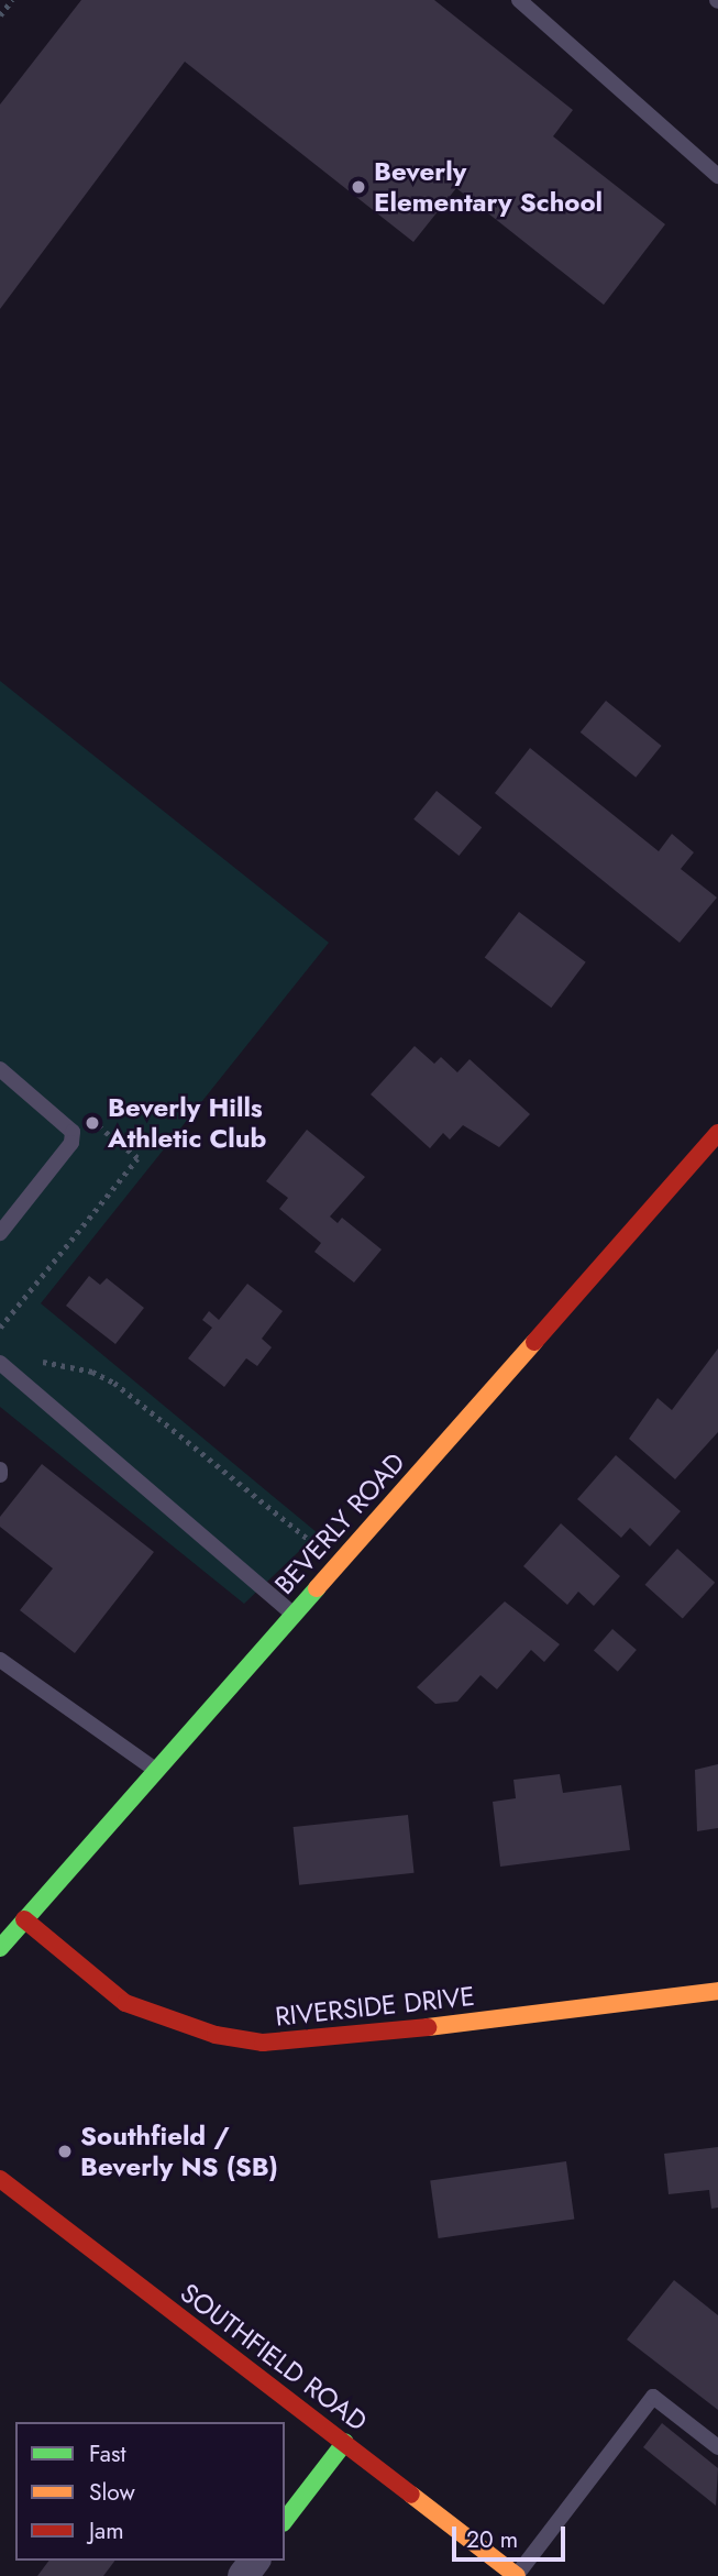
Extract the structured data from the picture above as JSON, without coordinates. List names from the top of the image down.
{
  "streets": {
    "street": ["BEVERLY ROAD", "RIVERSIDE DRIVE", "SOUTHFIELD ROAD"]
  },
  "crossings": [
    ["BEVERLY ROAD", "RIVERSIDE DRIVE"]
  ],
  "places": ["Beverly Elementary School", "Beverly Hills Athletic Club", "Southfield / Beverly NS (SB)"],
  "legend": ["Fast", "Slow", "Jam"],
  "scale_bar": "20 m"
}
